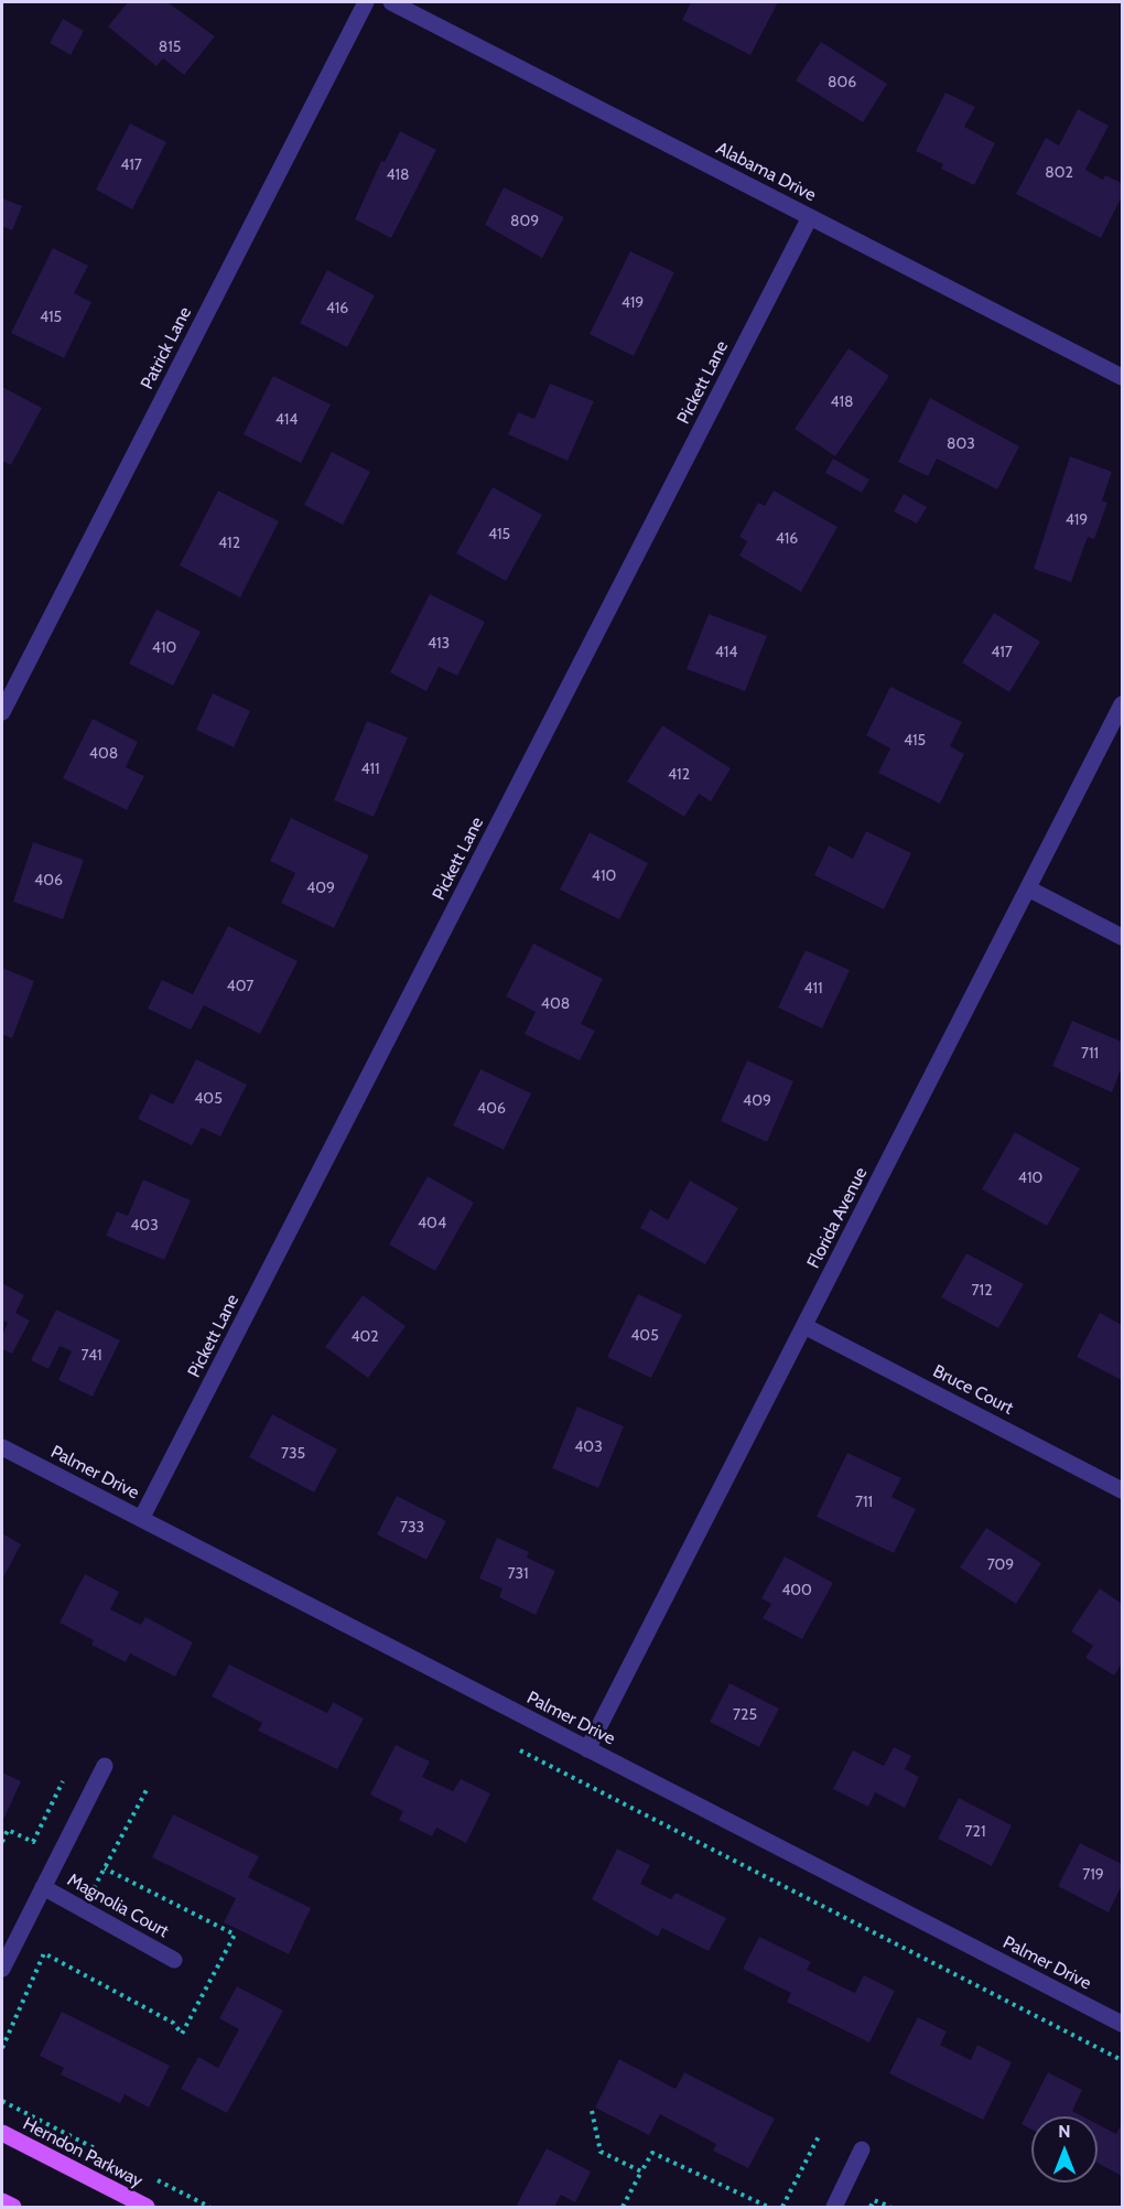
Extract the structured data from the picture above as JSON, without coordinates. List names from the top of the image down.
{
  "streets": {
    "main road": ["Herndon Parkway"],
    "street": [
      "Alabama Drive",
      "Patrick Lane",
      "Pickett Lane",
      "Florida Avenue",
      "Bruce Court",
      "Palmer Drive",
      "Magnolia Court"
    ]
  },
  "crossings": [
    ["Alabama Drive", "Pickett Lane"],
    ["Pickett Lane", "Palmer Drive"],
    ["Florida Avenue", "Bruce Court"],
    ["Florida Avenue", "Palmer Drive"]
  ],
  "house_numbers": [
    "815",
    "806",
    "417",
    "802",
    "418",
    "809",
    "419",
    "416",
    "415",
    "418",
    "414",
    "803",
    "419",
    "415",
    "416",
    "412",
    "413",
    "410",
    "414",
    "417",
    "415",
    "408",
    "411",
    "412",
    "410",
    "406",
    "409",
    "407",
    "411",
    "408",
    "711",
    "405",
    "409",
    "406",
    "410",
    "404",
    "403",
    "712",
    "405",
    "402",
    "741",
    "403",
    "735",
    "711",
    "733",
    "709",
    "731",
    "400",
    "725",
    "721",
    "719"
  ],
  "north": "top"
}
